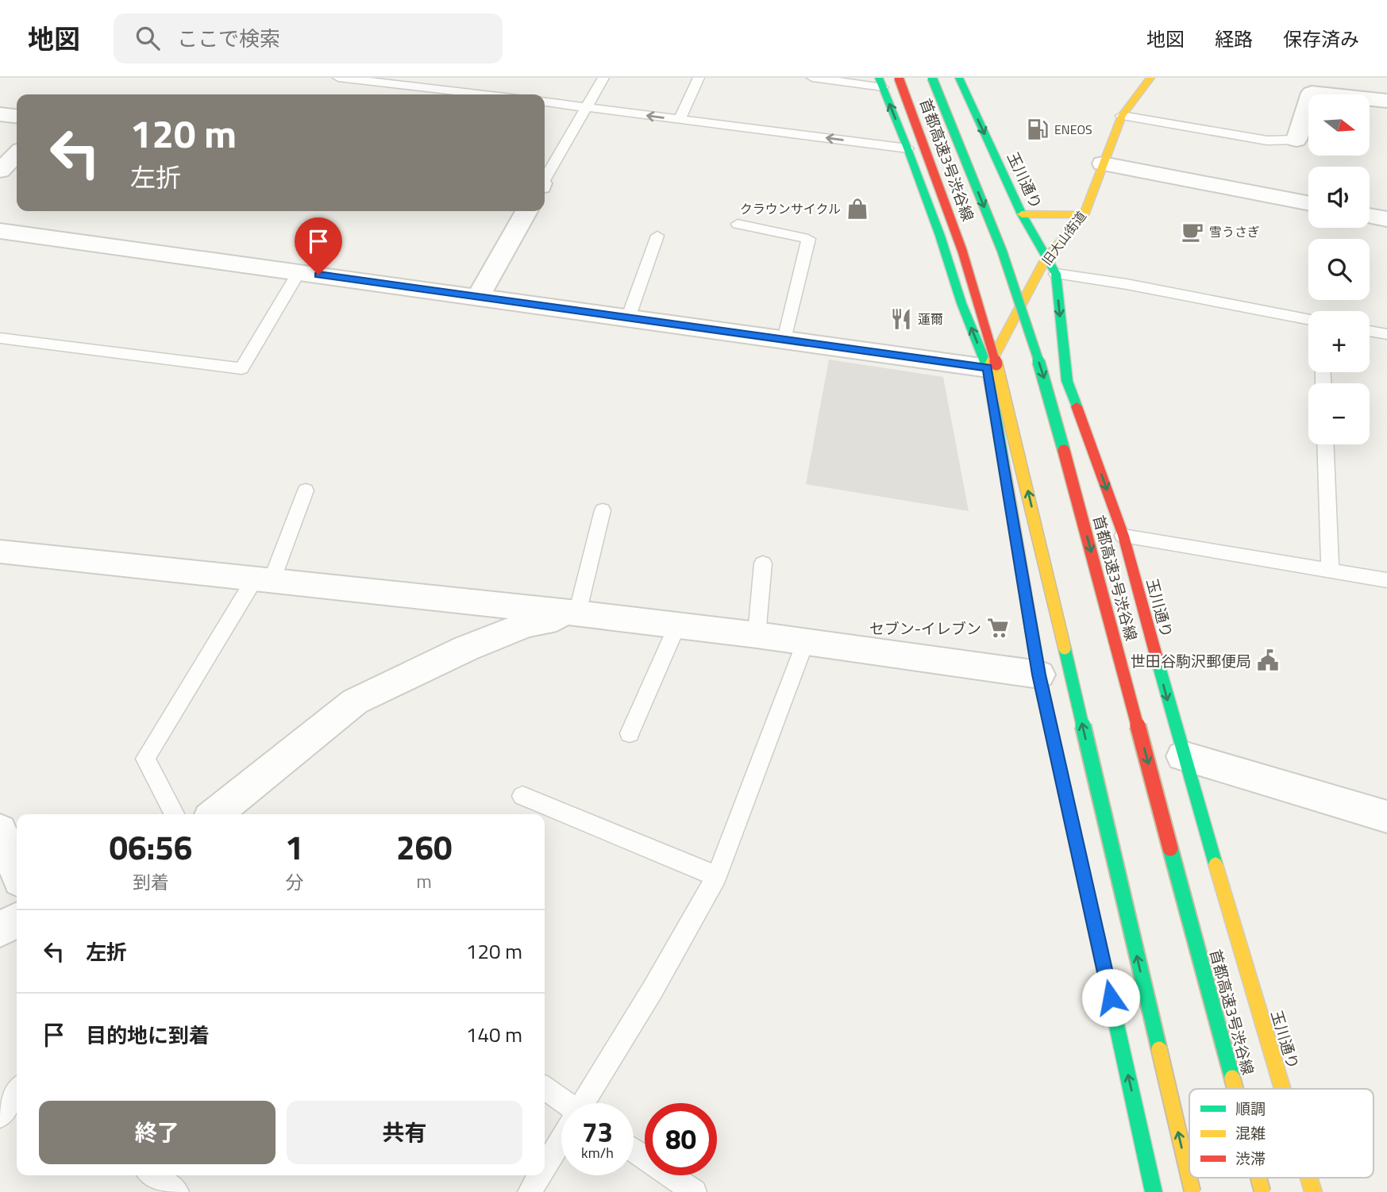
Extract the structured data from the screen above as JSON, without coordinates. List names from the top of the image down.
{
  "streets": {
    "main road": ["首都高速3号渋谷線", "玉川通り", "旧大山街道"]
  },
  "crossings": [
    ["玉川通り", "旧大山街道"]
  ],
  "places": {
    "fuel station": ["ENEOS"],
    "shop": ["クラウンサイクル"],
    "cafe": ["雪うさぎ"],
    "restaurant": ["蓮爾"],
    "supermarket": ["セブン-イレブン"],
    "public building": ["世田谷駒沢郵便局"]
  },
  "legend": ["順調", "混雑", "渋滞"],
  "north": "right",
  "page": {
    "header": "地図",
    "search": "ここで検索",
    "nav": ["地図", "経路", "保存済み"],
    "map_buttons": ["+", "−"],
    "turn": ["120 m", "左折"],
    "eta": [
      "06:56",
      "到着",
      "1",
      "分",
      "260",
      "m"
    ],
    "list": [
      {
        "name": "左折",
        "value": "120 m"
      },
      {
        "name": "目的地に到着",
        "value": "140 m"
      }
    ],
    "buttons": ["終了", "共有"],
    "speed": "73 km/h",
    "limit": "80"
  }
}
